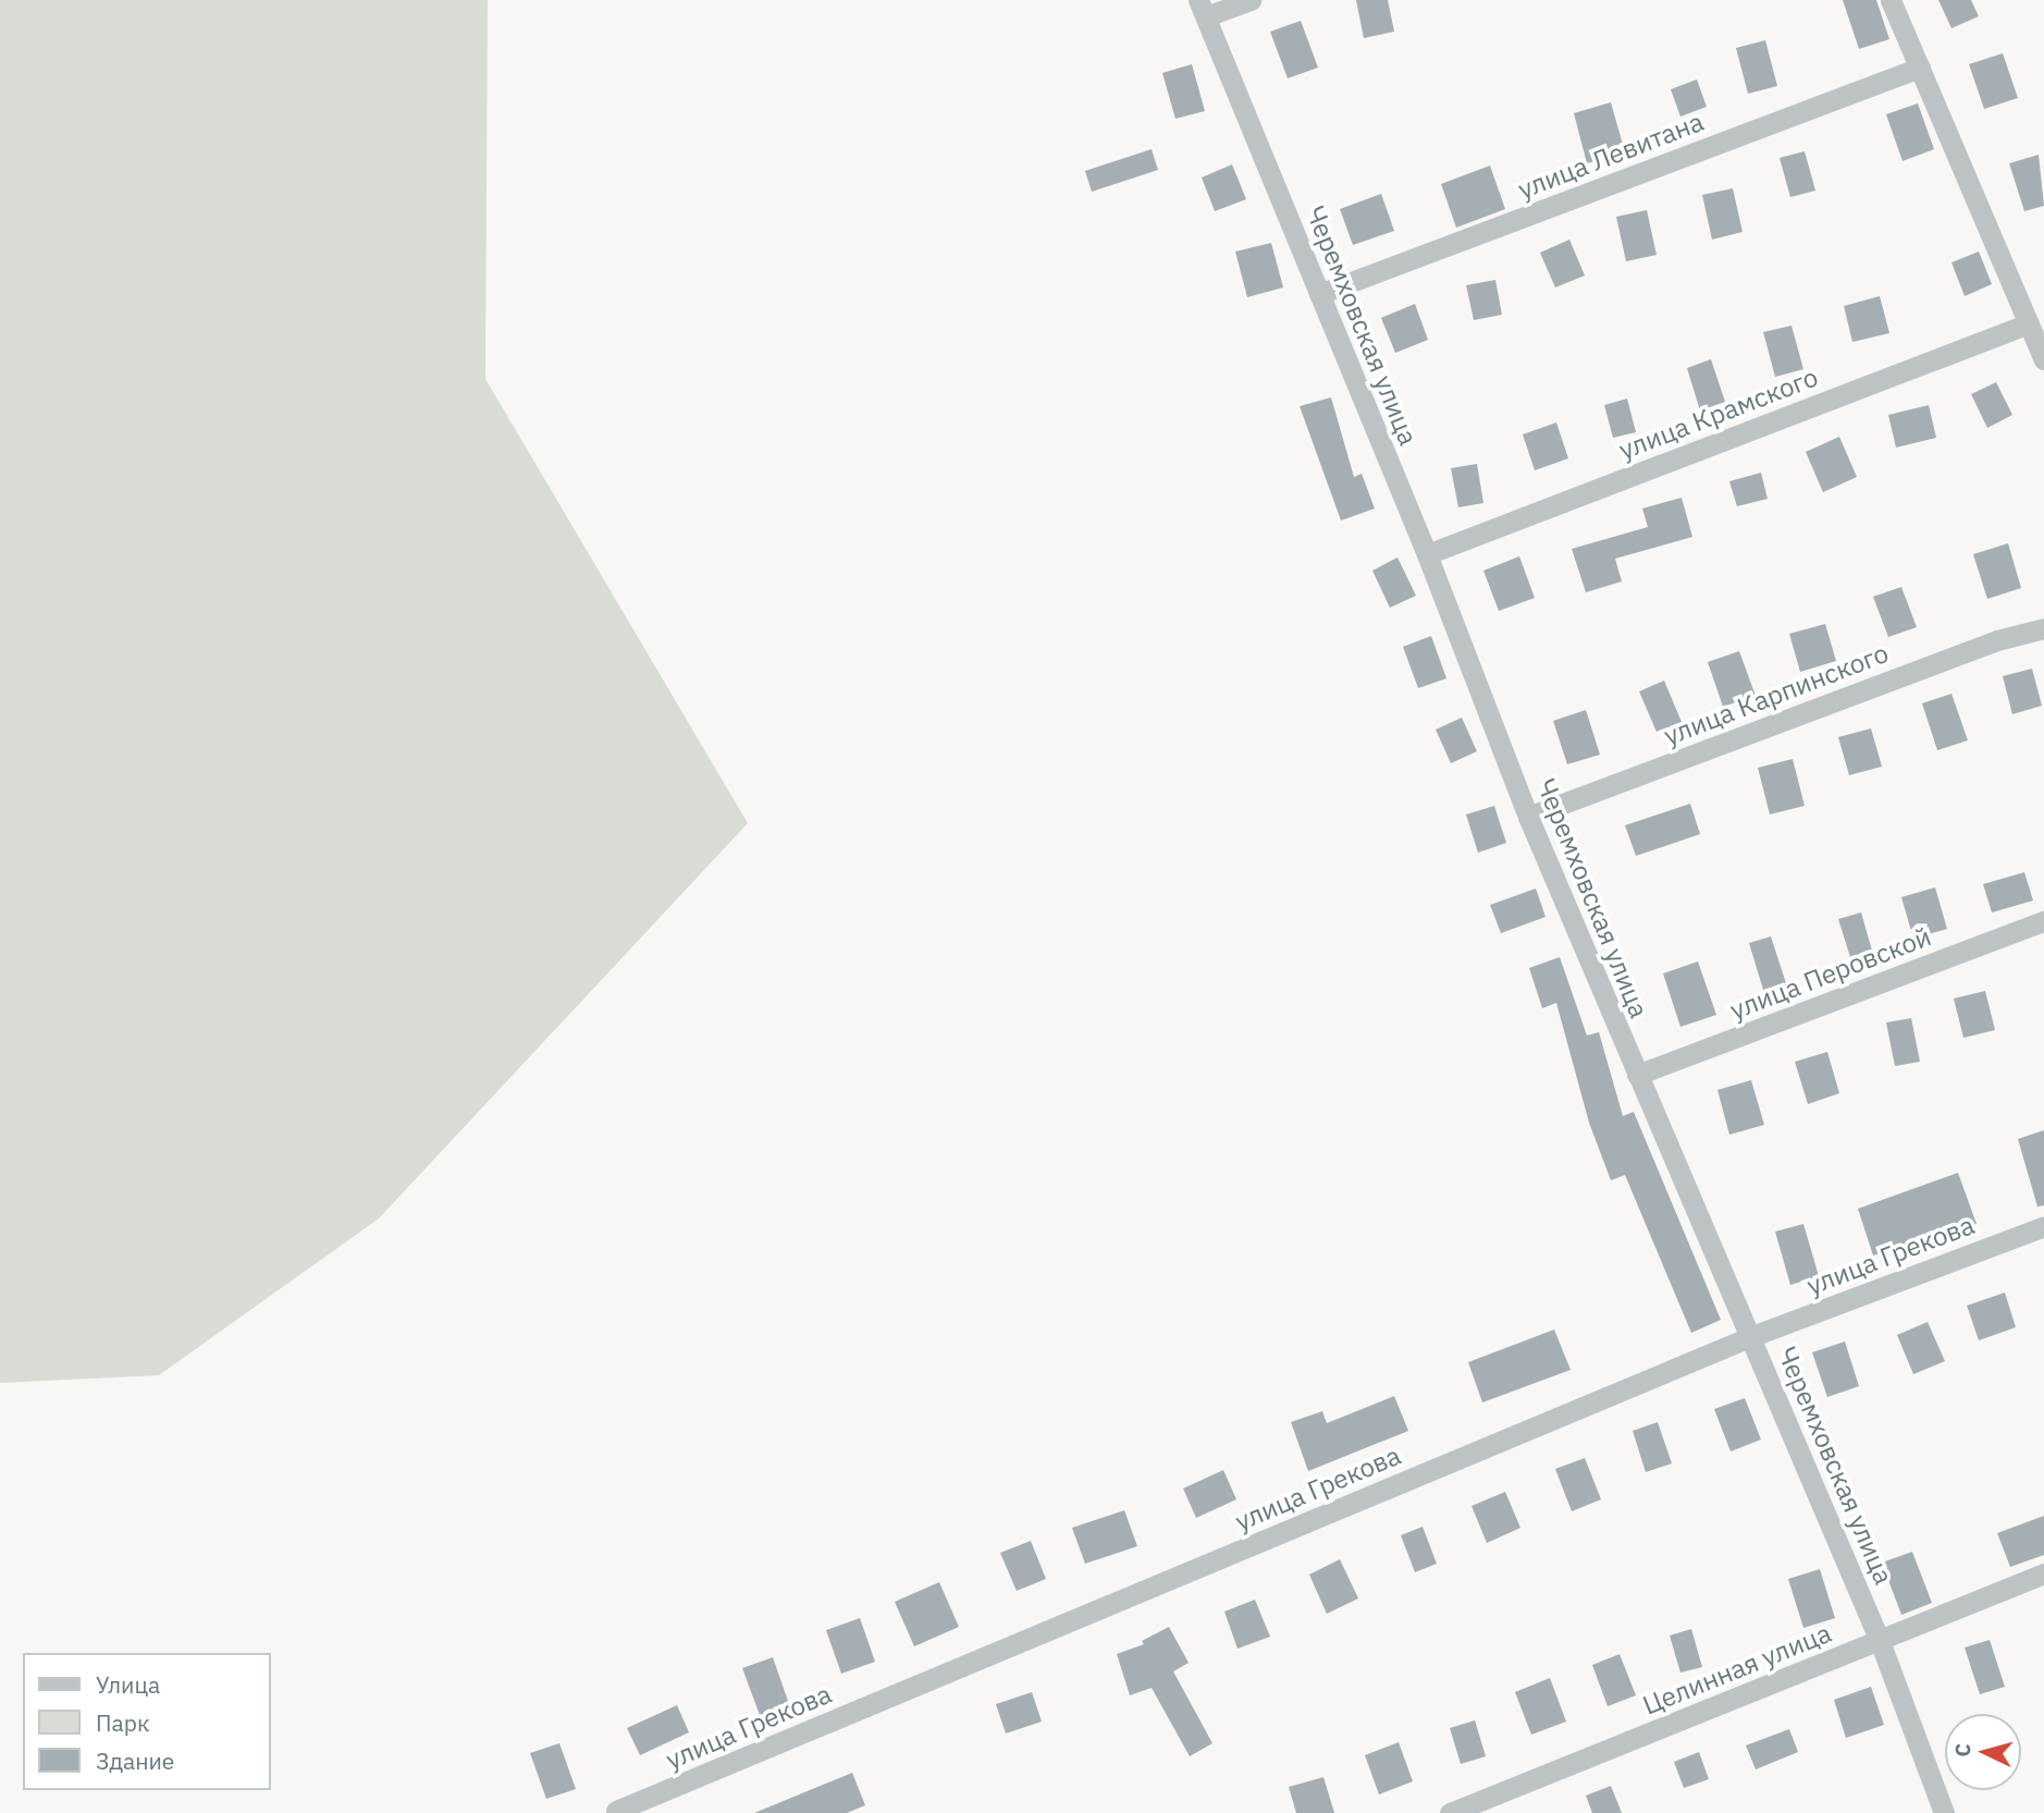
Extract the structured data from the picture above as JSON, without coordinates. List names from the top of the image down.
{
  "streets": {
    "street": [
      "улица Левитана",
      "Черемховская улица",
      "улица Крамского",
      "улица Карпинского",
      "улица Перовской",
      "улица Грекова",
      "Целинная улица"
    ]
  },
  "crossings": [
    ["улица Левитана", "Черемховская улица"],
    ["Черемховская улица", "улица Крамского"],
    ["Черемховская улица", "улица Карпинского"],
    ["Черемховская улица", "улица Перовской"],
    ["Черемховская улица", "улица Грекова"],
    ["Черемховская улица", "Целинная улица"]
  ],
  "legend": ["Улица", "Парк", "Здание"],
  "north": "left"
}
